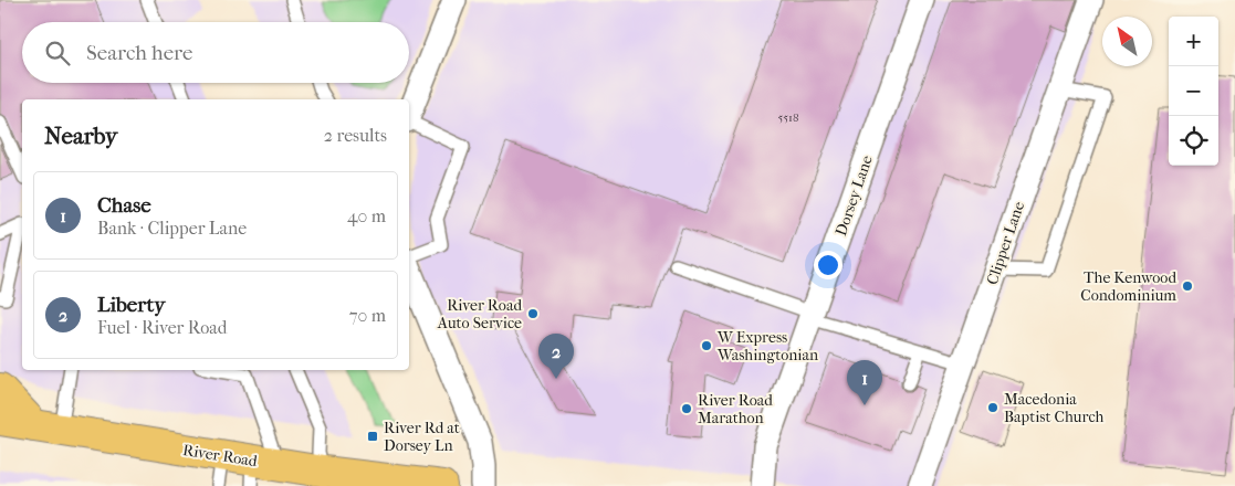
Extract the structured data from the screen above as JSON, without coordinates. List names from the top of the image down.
{
  "streets": {
    "main road": ["River Road"],
    "street": ["Dorsey Lane", "Clipper Lane"]
  },
  "places": {
    "other": [
      "The Kenwood Condominium",
      "River Road Auto Service",
      "W Express Washingtonian",
      "Macedonia Baptist Church",
      "River Road Marathon"
    ],
    "transit": ["River Rd at Dorsey Ln"]
  },
  "house_numbers": ["5518"],
  "north": "top left",
  "page": {
    "map_buttons": ["+", "−"],
    "search": "Search here",
    "heading": ["Nearby", "2 results"],
    "list": [
      {
        "mark": "1",
        "name": "Chase",
        "note": "Bank · Clipper Lane",
        "value": "40 m"
      },
      {
        "mark": "2",
        "name": "Liberty",
        "note": "Fuel · River Road",
        "value": "70 m"
      }
    ],
    "pins": ["2", "1"]
  }
}
